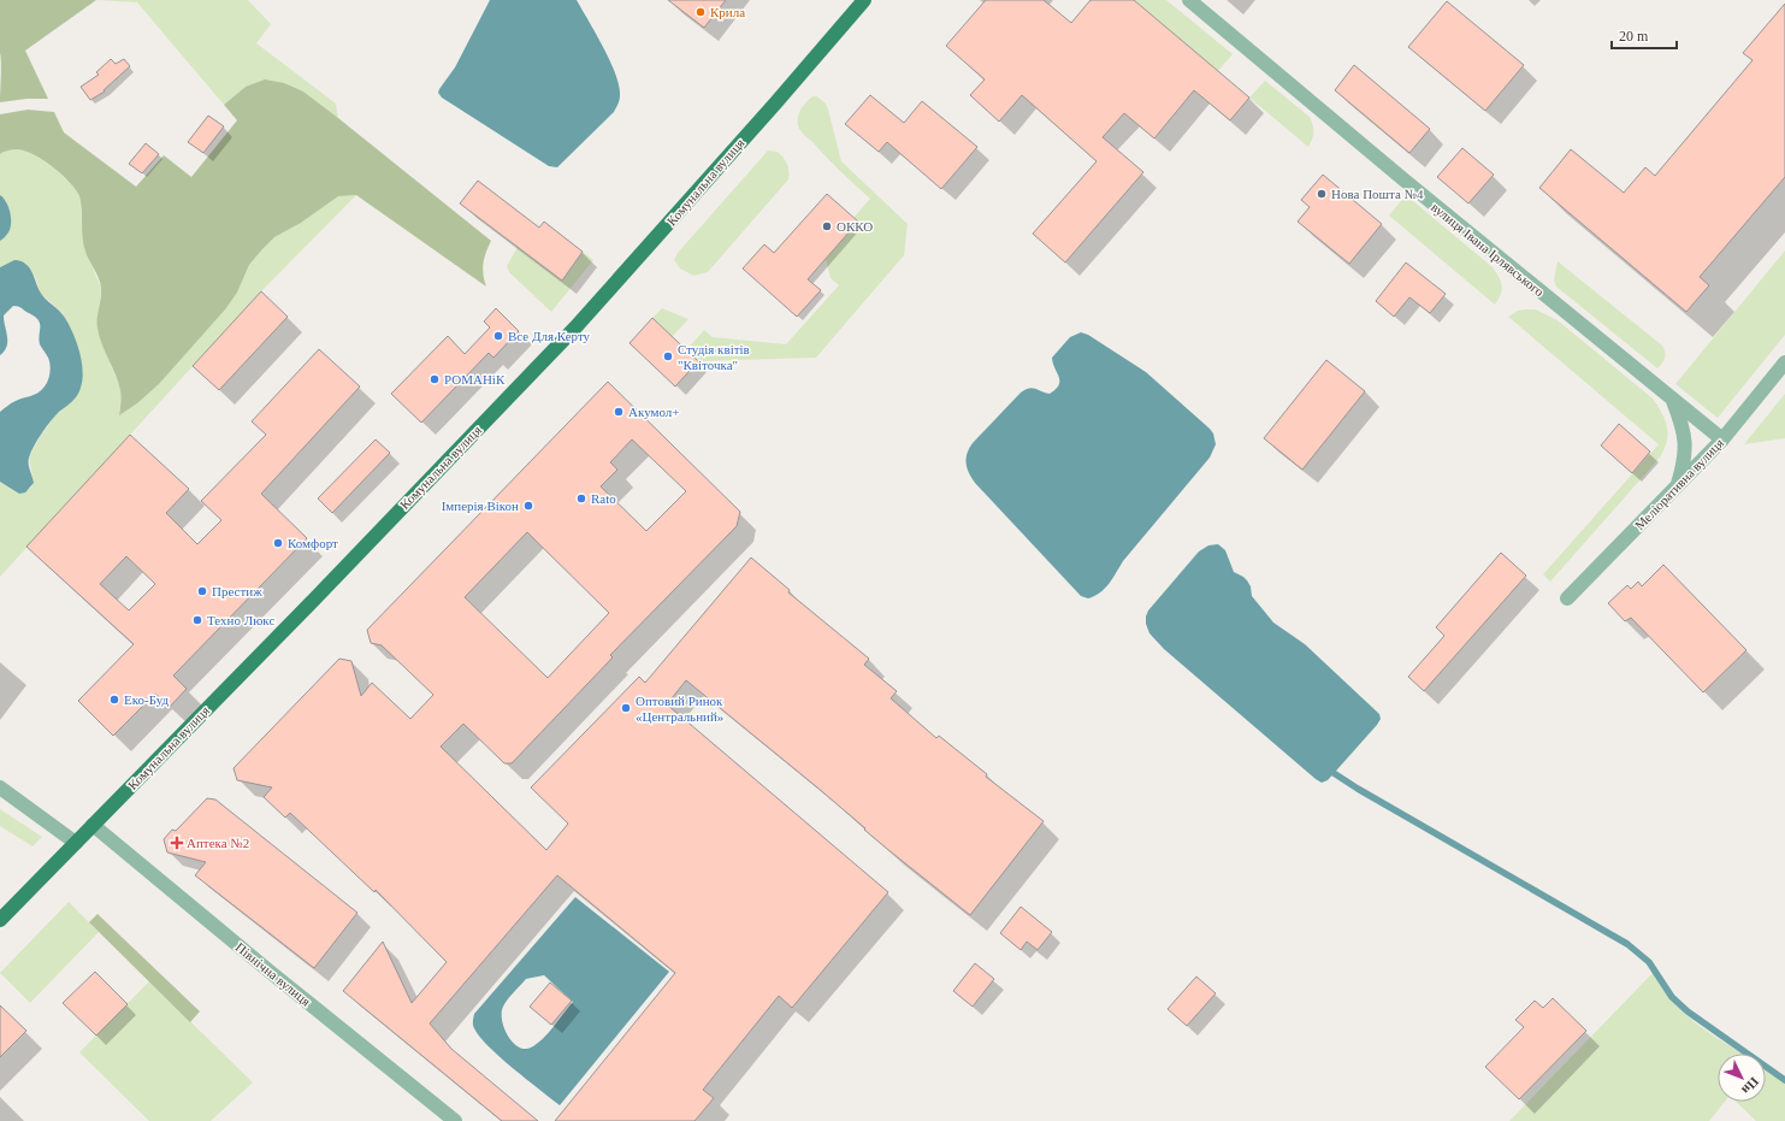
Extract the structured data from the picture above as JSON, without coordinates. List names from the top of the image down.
{
  "streets": {
    "main road": ["Комунальна вулиця"],
    "street": ["вулиця Івана Ірлявського", "Меліоративна вулиця", "Північна вулиця"]
  },
  "crossings": [
    ["Комунальна вулиця", "Північна вулиця"],
    ["вулиця Івана Ірлявського", "Меліоративна вулиця"]
  ],
  "places": {
    "other": [
      "Крила",
      "Нова Пошта №4",
      "ОККО",
      "Все Для Керту",
      "Студія квітів \"Квіточка\"",
      "РОМАНіК",
      "Акумол+",
      "Rato",
      "Імперія Вікон",
      "Комфорт",
      "Престиж",
      "Техно Люкс",
      "Еко-Буд",
      "Оптовий Ринок «Центральний»"
    ],
    "health": ["Аптека №2"]
  },
  "scale_bar": "20 m",
  "north": "bottom right"
}
